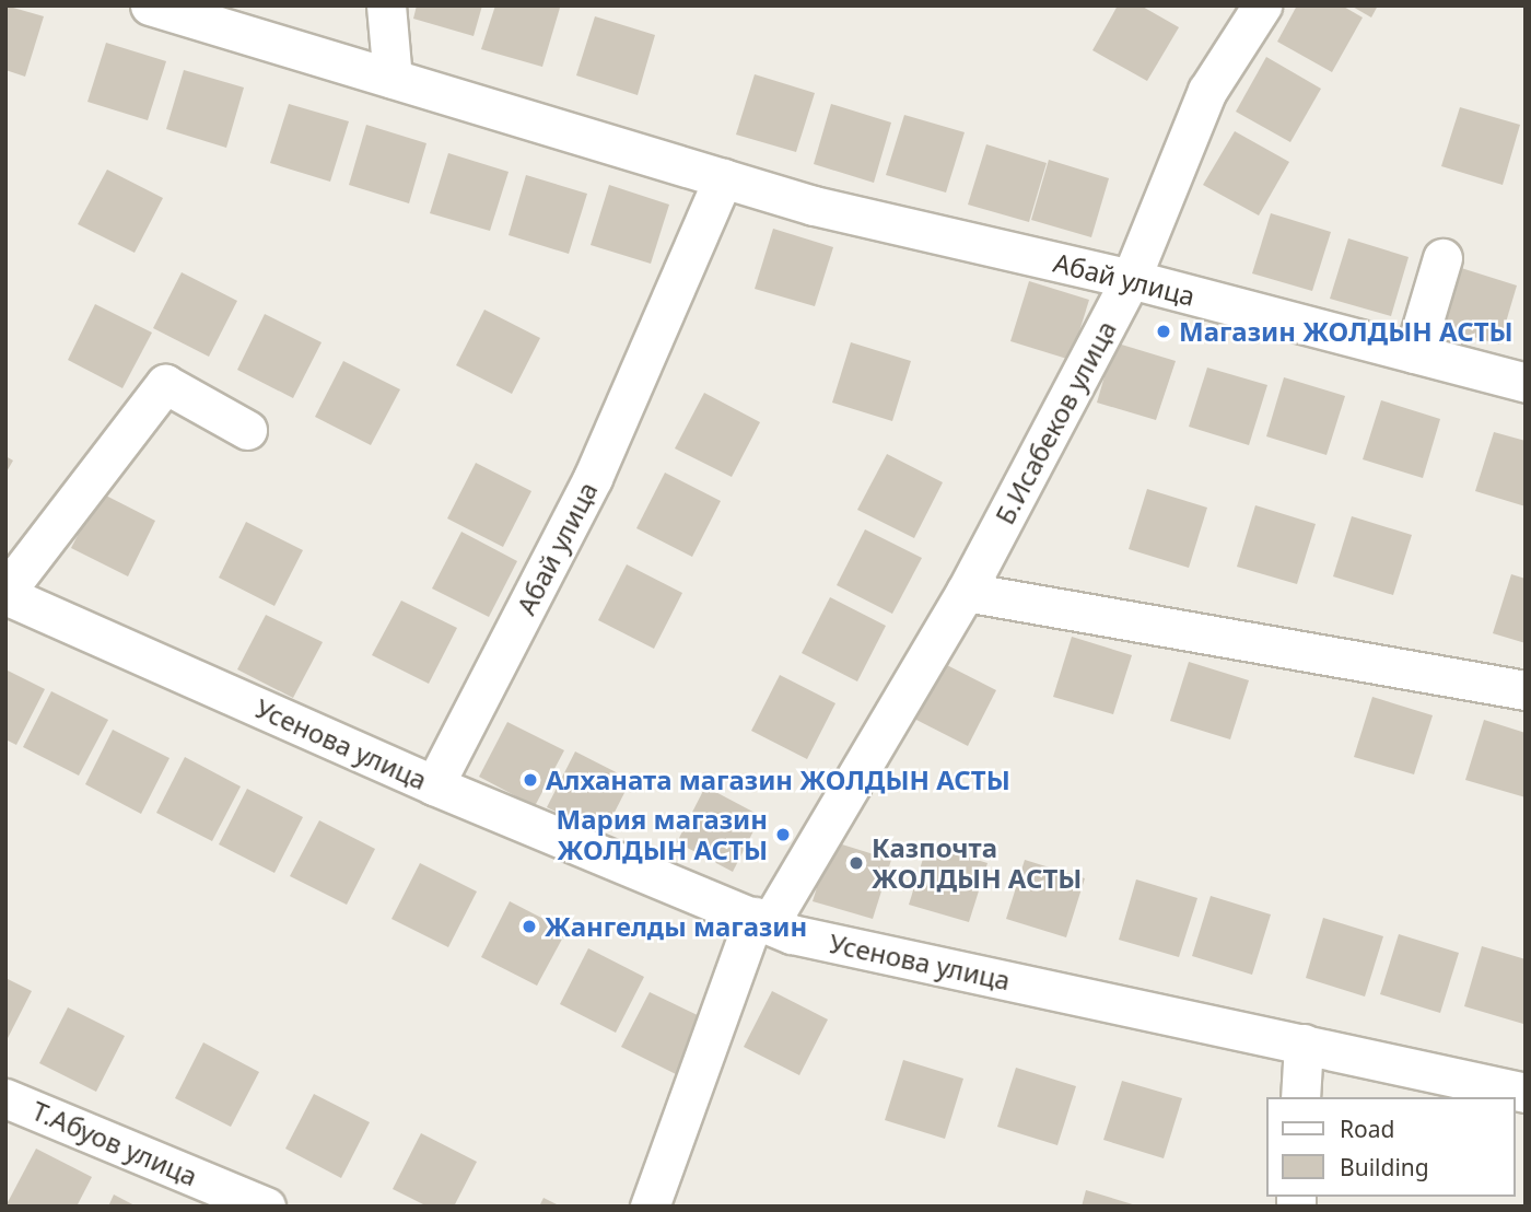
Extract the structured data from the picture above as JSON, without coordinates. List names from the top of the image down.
{
  "streets": {
    "street": [
      "Абай улица",
      "Б.Исабеков улица",
      "Усенова улица",
      "Т.Абуов улица"
    ]
  },
  "crossings": [
    ["Абай улица", "Б.Исабеков улица"],
    ["Абай улица", "Усенова улица"],
    ["Б.Исабеков улица", "Усенова улица"]
  ],
  "places": [
    "Магазин ЖОЛДЫН АСТЫ",
    "Алханата магазин ЖОЛДЫН АСТЫ",
    "Мария магазин ЖОЛДЫН АСТЫ",
    "Казпочта ЖОЛДЫН АСТЫ",
    "Жангелды магазин"
  ],
  "legend": ["Road", "Building"]
}
